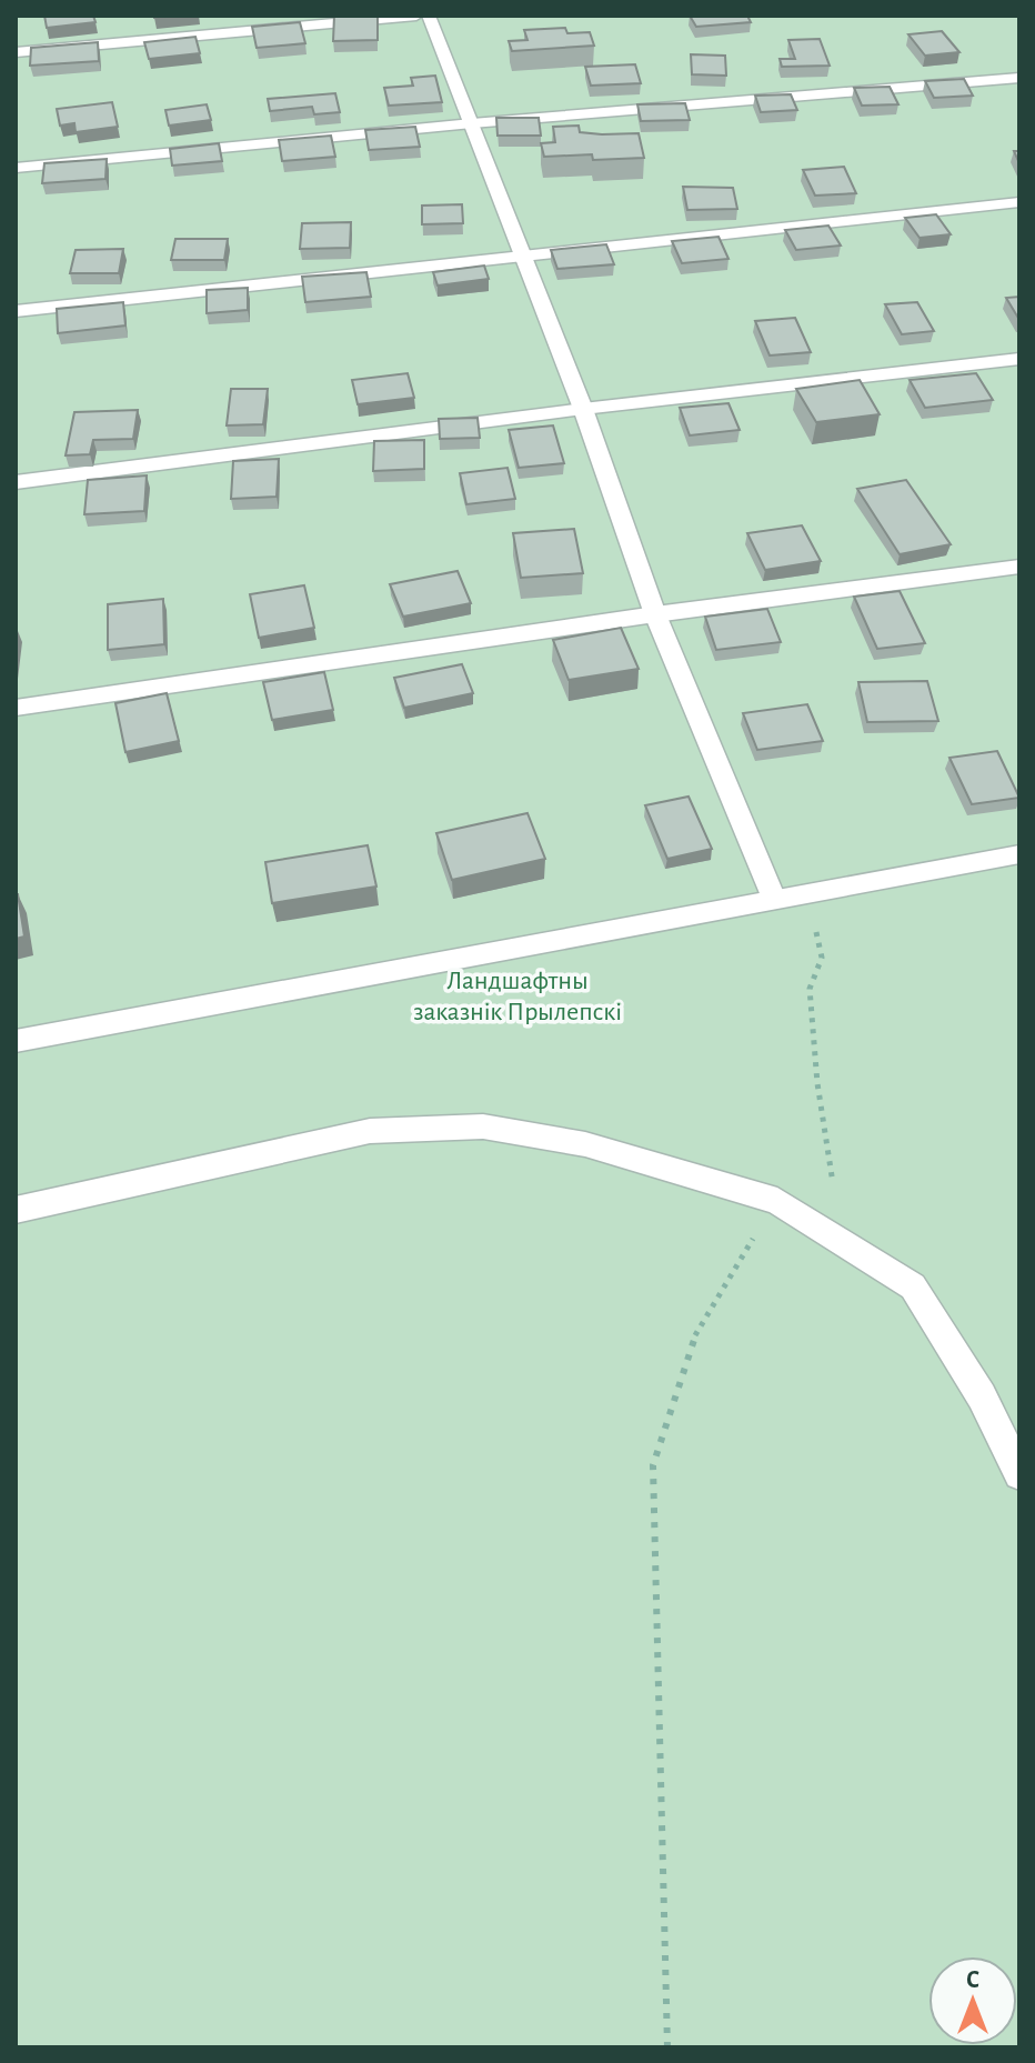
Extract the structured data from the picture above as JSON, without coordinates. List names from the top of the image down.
{
  "parks": ["Ландшафтны заказнік Прылепскі"],
  "north": "top"
}
